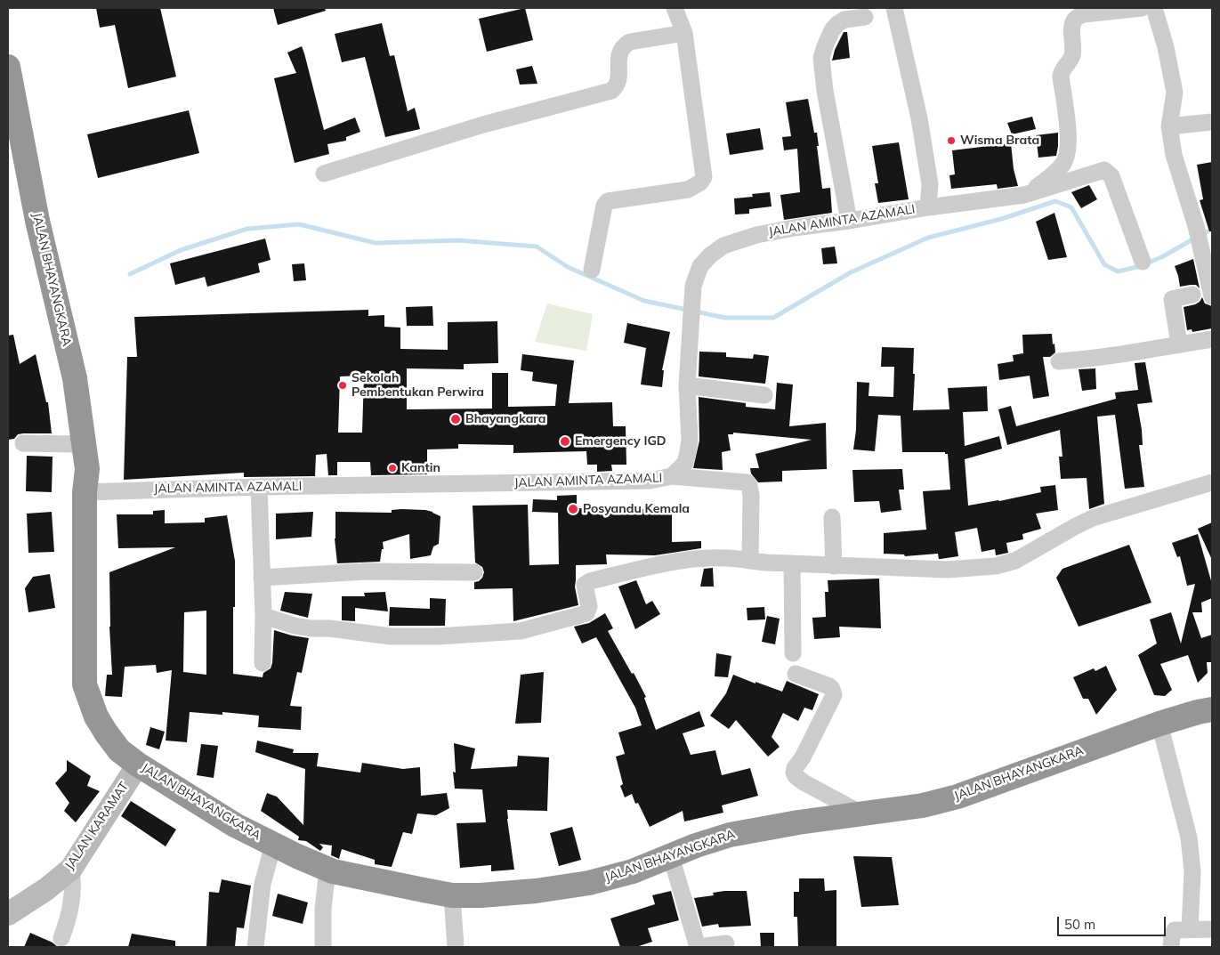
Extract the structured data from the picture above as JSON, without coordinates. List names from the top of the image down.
{
  "streets": {
    "highway": ["JALAN BHAYANGKARA"],
    "street": ["JALAN AMINTA AZAMALI", "JALAN KARAMAT"]
  },
  "crossings": [
    ["JALAN AMINTA AZAMALI", "JALAN BHAYANGKARA"],
    ["JALAN BHAYANGKARA", "JALAN KARAMAT"]
  ],
  "places": [
    "Wisma Brata",
    "Sekolah Pembentukan Perwira",
    "Bhayangkara",
    "Emergency IGD",
    "Kantin",
    "Posyandu Kemala"
  ],
  "scale_bar": "50 m"
}
